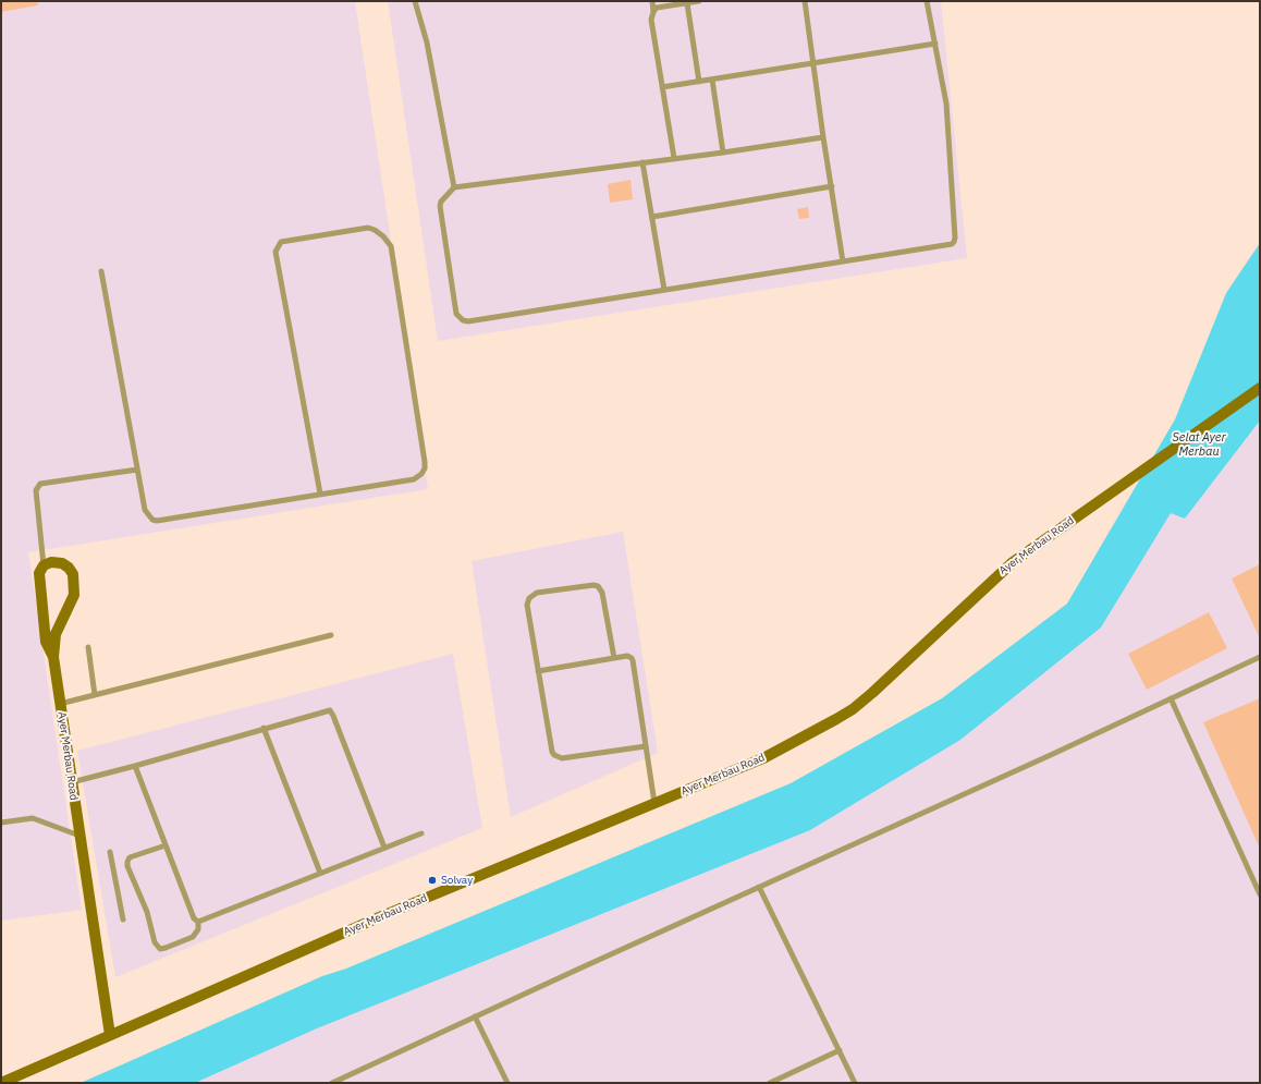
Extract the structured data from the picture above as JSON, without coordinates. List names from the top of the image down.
{
  "streets": {
    "street": ["Ayer Merbau Road"]
  },
  "water": ["Selat Ayer Merbau"],
  "places": ["Solvay"]
}
